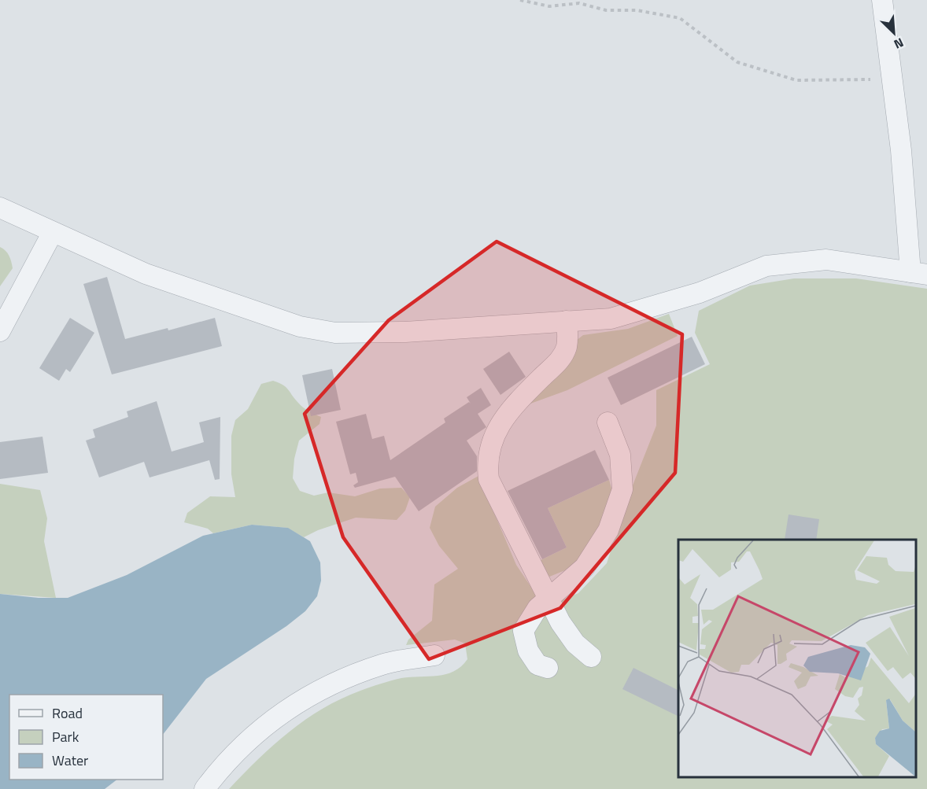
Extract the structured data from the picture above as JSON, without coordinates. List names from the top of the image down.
{
  "legend": ["Road", "Park", "Water"],
  "north": "bottom right"
}
